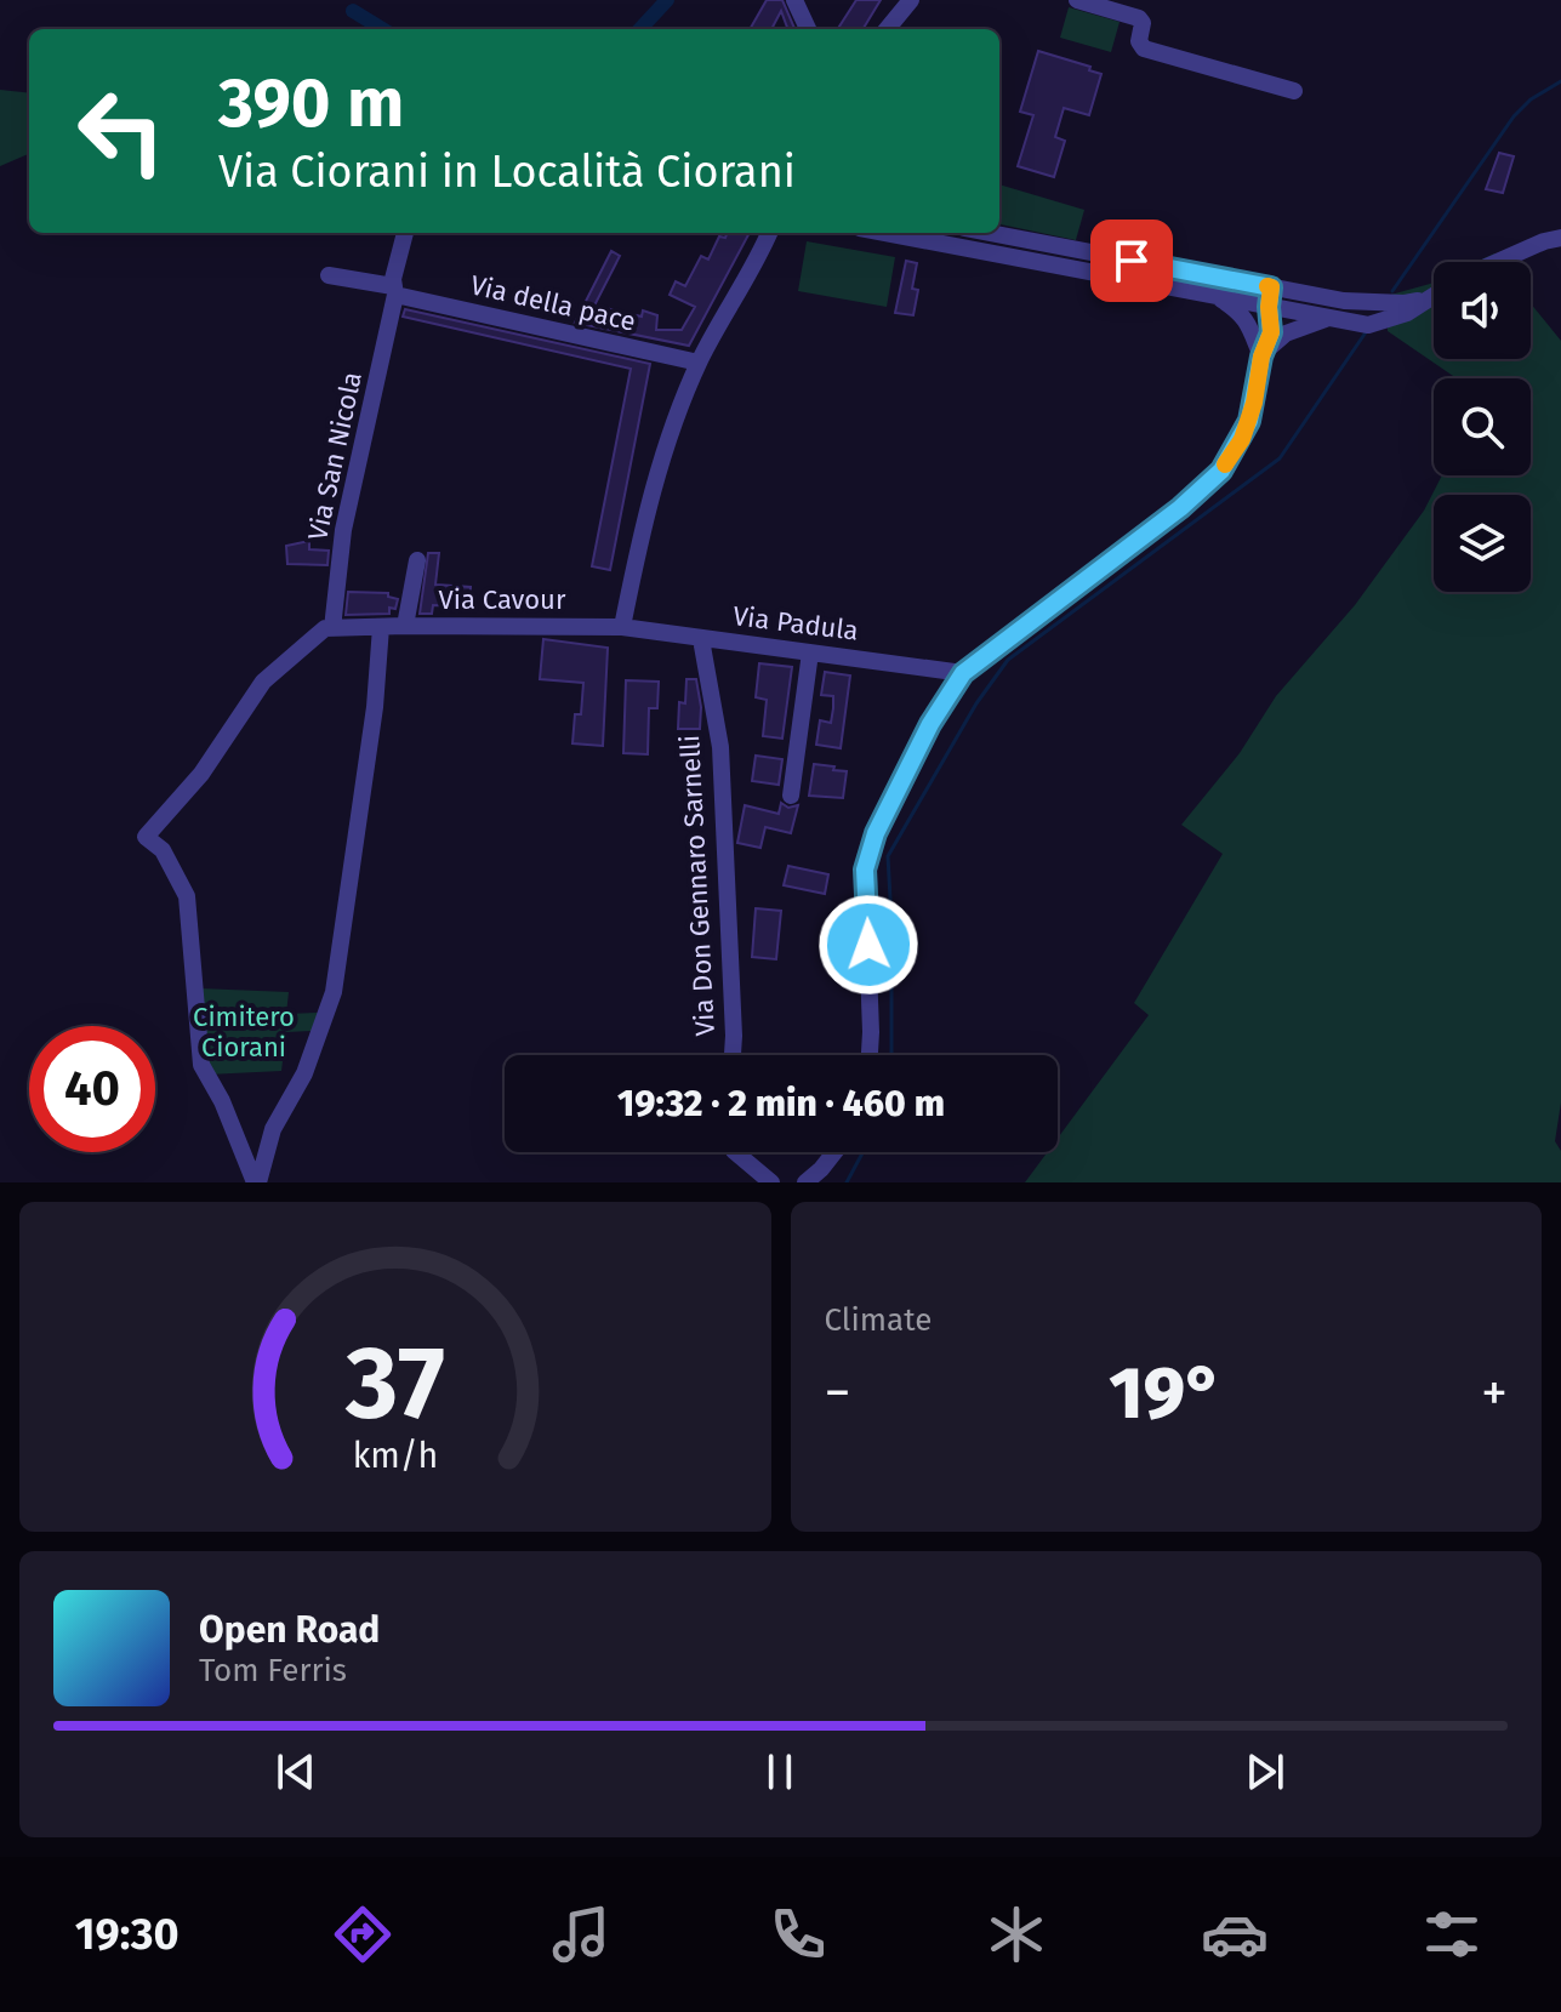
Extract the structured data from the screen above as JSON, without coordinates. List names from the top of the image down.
{
  "streets": {
    "street": [
      "Via della pace",
      "Via San Nicola",
      "Via Cavour",
      "Via Padula",
      "Via Don Gennaro Sarnelli"
    ]
  },
  "crossings": [
    ["Via della pace", "Via San Nicola"],
    ["Via San Nicola", "Via Cavour"],
    ["Via Cavour", "Via Padula"],
    ["Via Padula", "Via Don Gennaro Sarnelli"]
  ],
  "parks": ["Cimitero Ciorani"],
  "page": {
    "turn": ["390 m", "Via Ciorani in Località Ciorani"],
    "limit": "40",
    "trip": "19:32 · 2 min · 460 m",
    "tile": "Climate",
    "heat": ["−", "19°", "+"],
    "song": ["Open Road", "Tom Ferris"],
    "tabs": "19:30",
    "gauge": ["37", "km/h"]
  }
}
